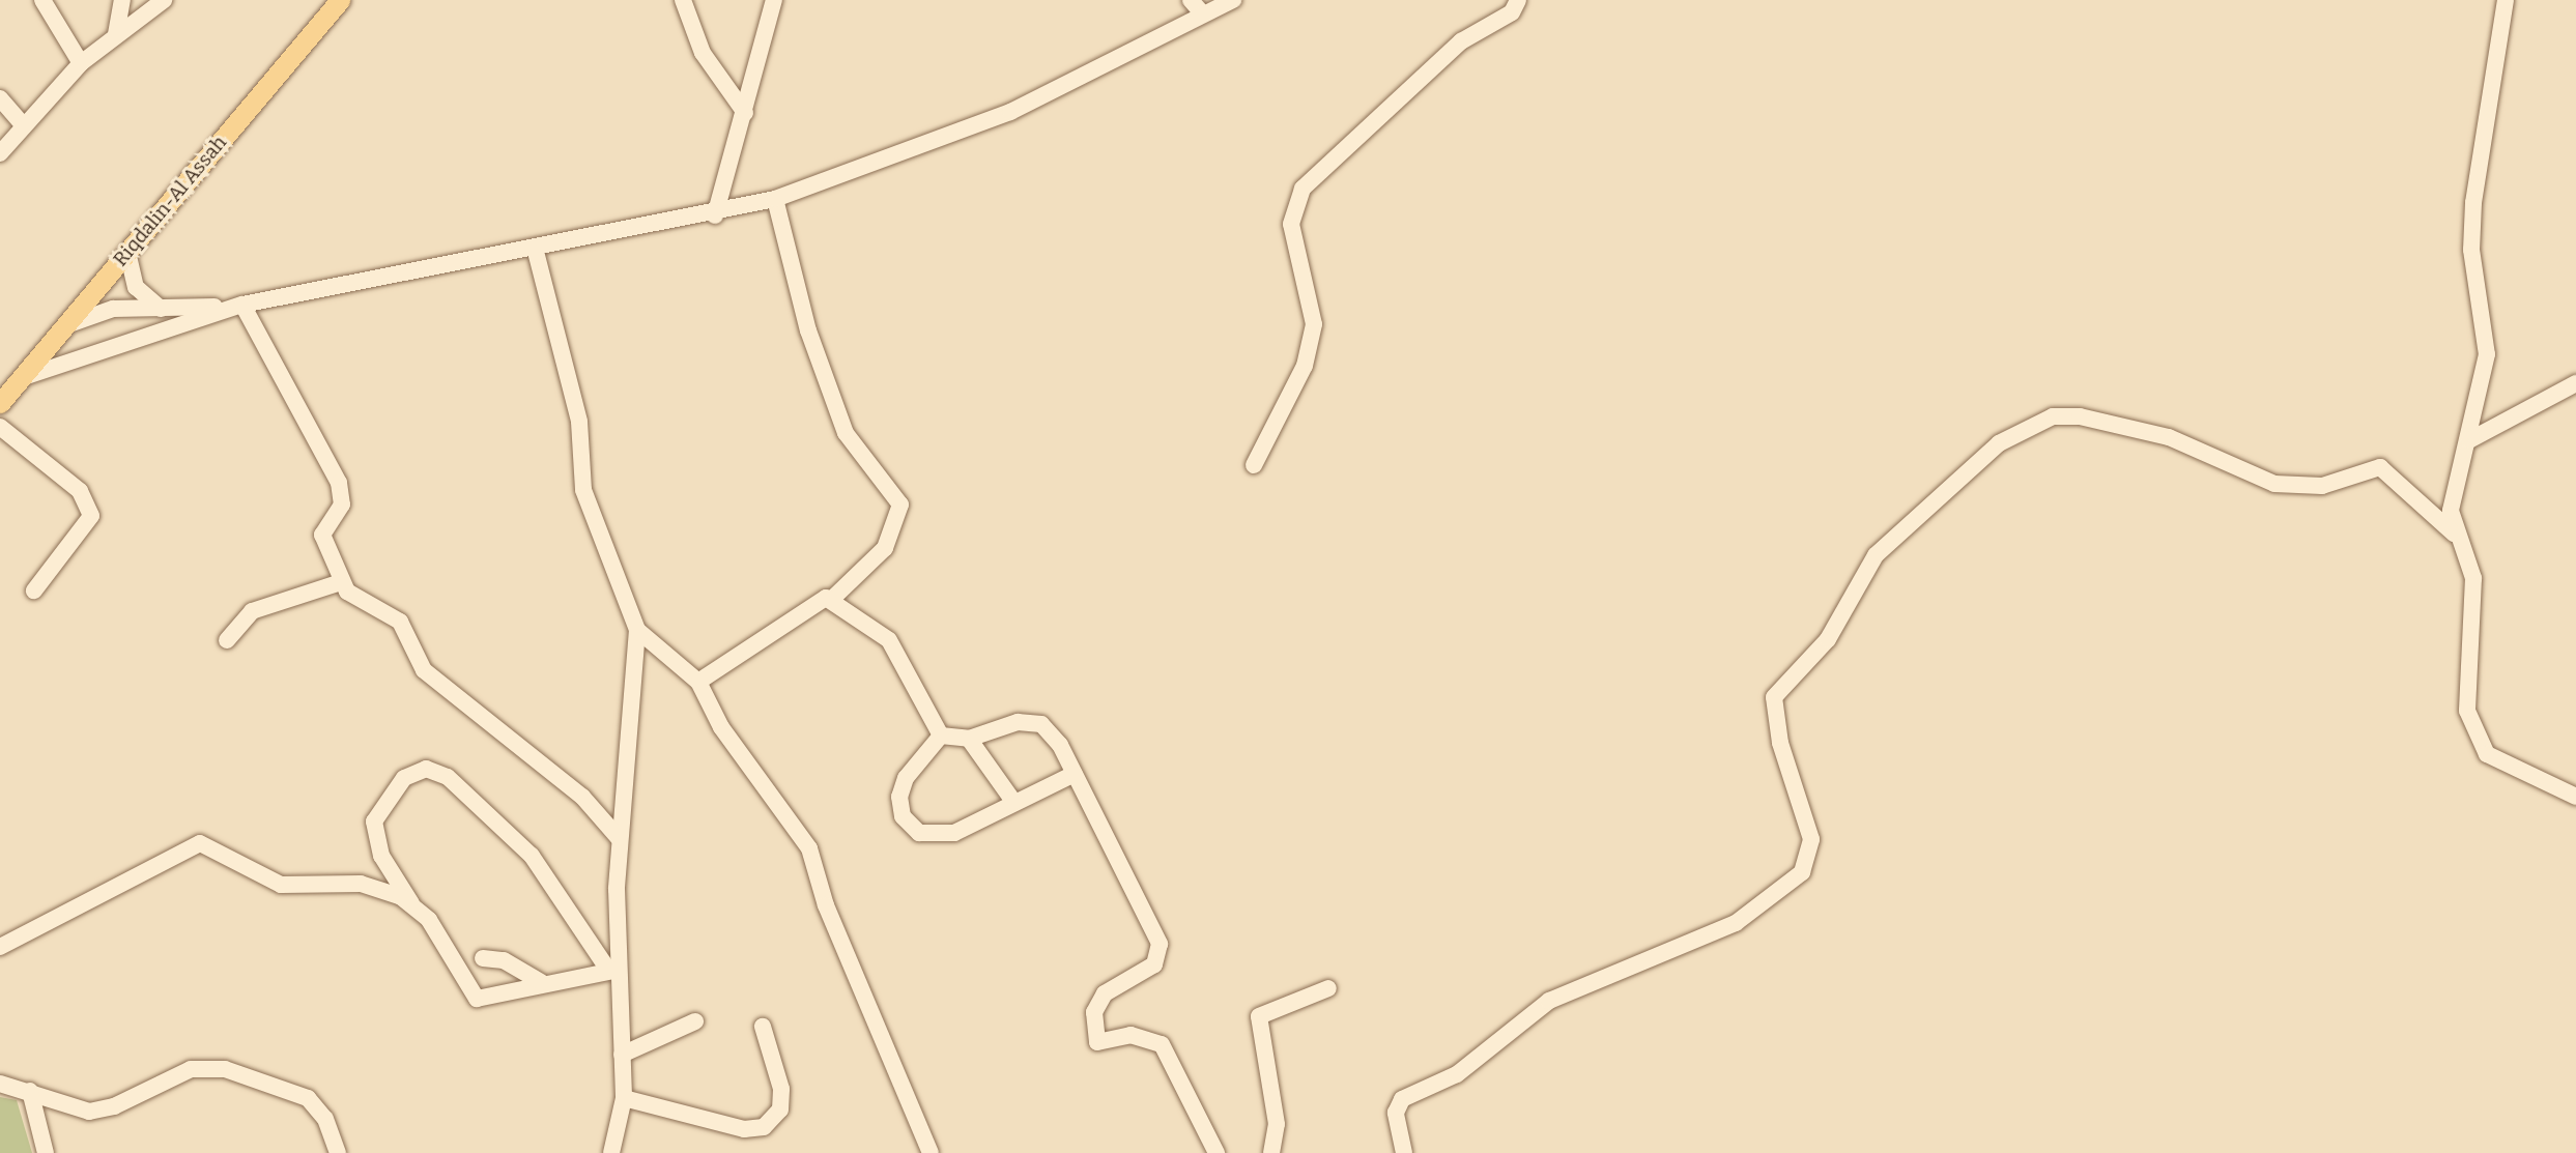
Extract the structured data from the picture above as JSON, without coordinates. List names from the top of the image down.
{
  "streets": {
    "main road": ["Riqdalin-Al Assah"]
  }
}
